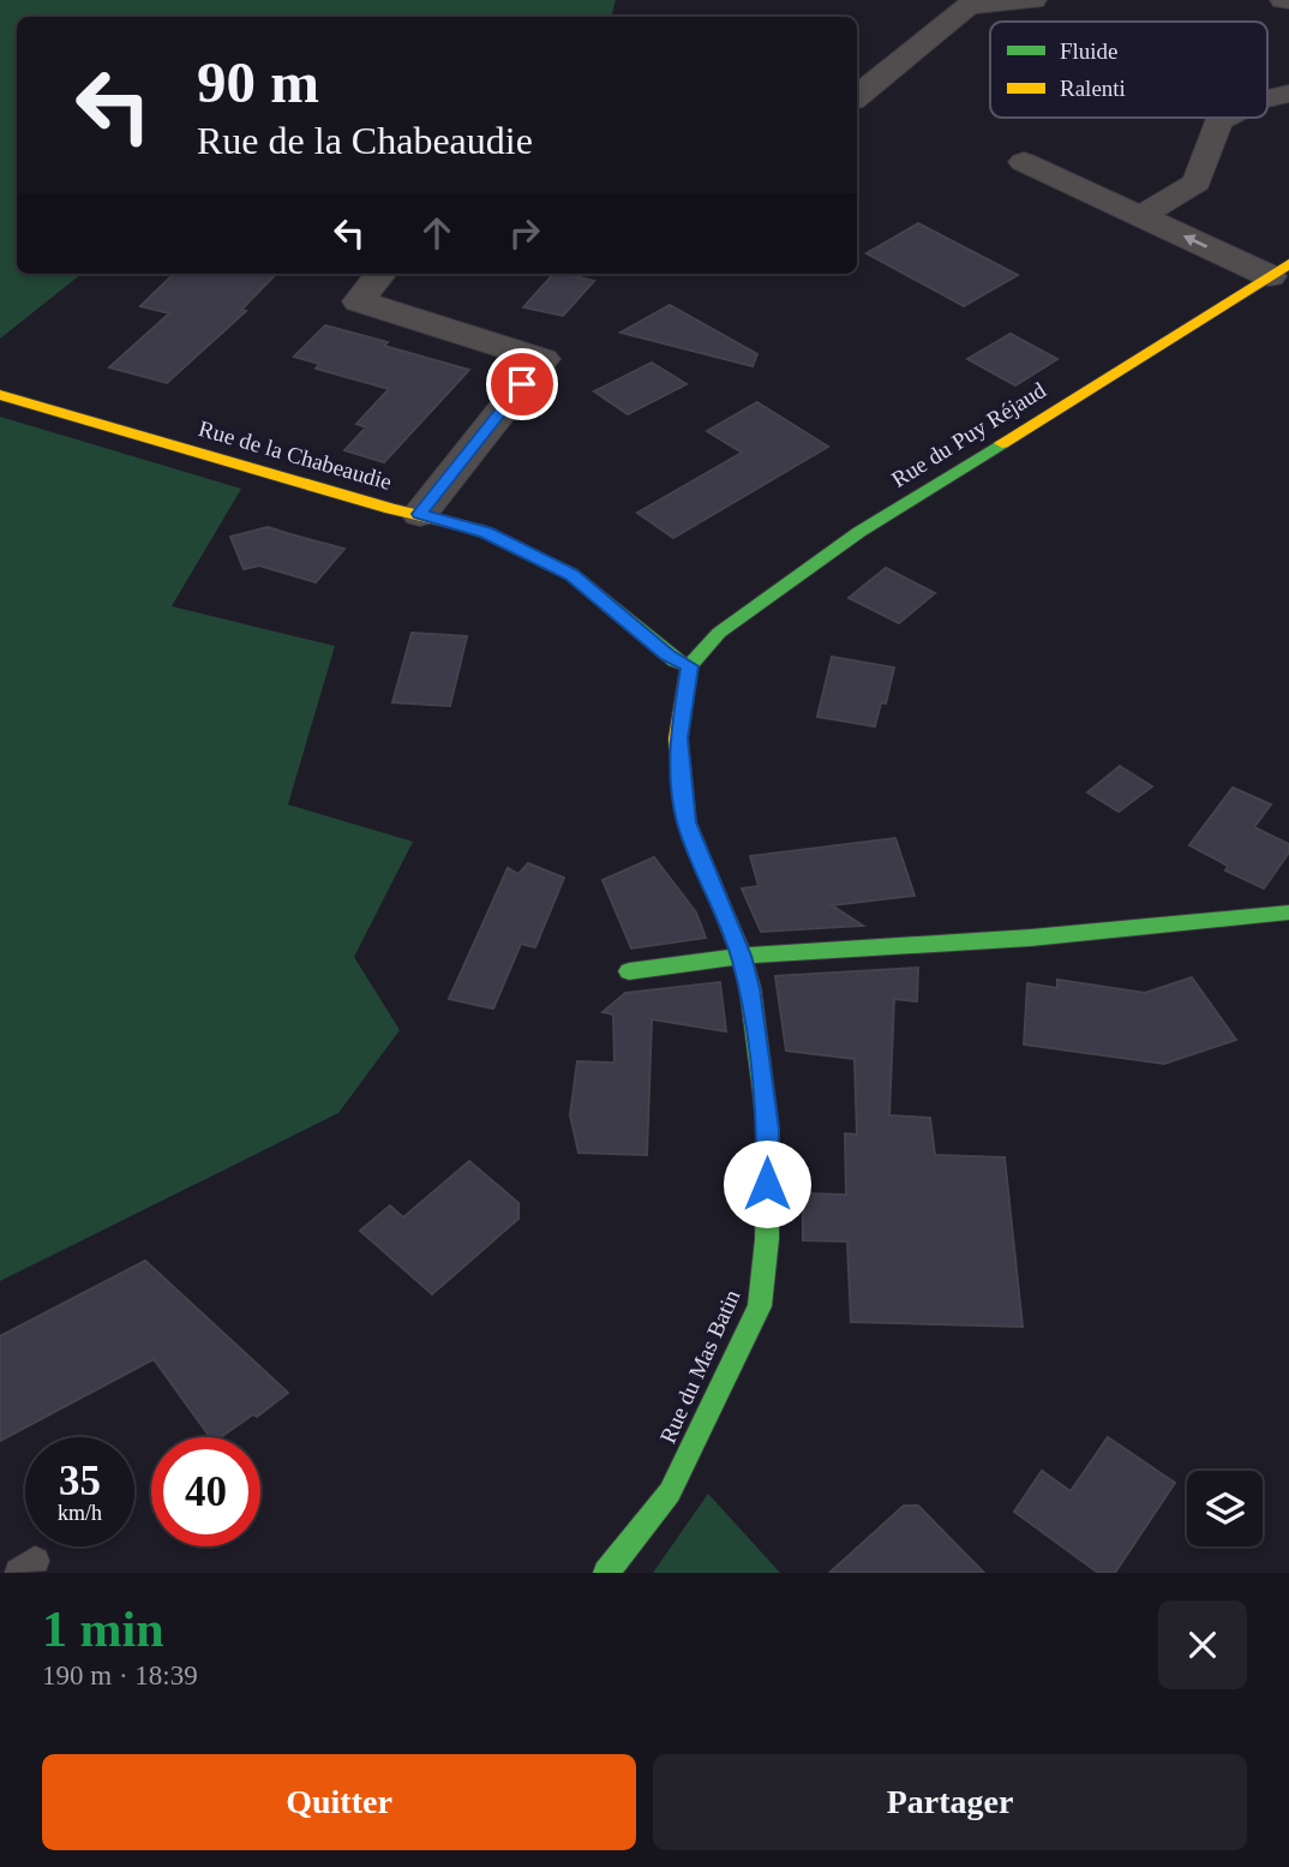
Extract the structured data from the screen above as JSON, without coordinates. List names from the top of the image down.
{
  "streets": {
    "street": ["Rue du Puy Réjaud", "Rue de la Chabeaudie", "Rue du Mas Batin"]
  },
  "crossings": [
    ["Rue du Puy Réjaud", "Rue de la Chabeaudie"],
    ["Rue du Puy Réjaud", "Rue du Mas Batin"],
    ["Rue de la Chabeaudie", "Rue du Mas Batin"]
  ],
  "legend": ["Fluide", "Ralenti"],
  "page": {
    "turn": ["90 m", "Rue de la Chabeaudie"],
    "speed": "35 km/h",
    "limit": "40",
    "heading": ["1 min", "190 m · 18:39"],
    "buttons": ["Quitter", "Partager"]
  }
}
